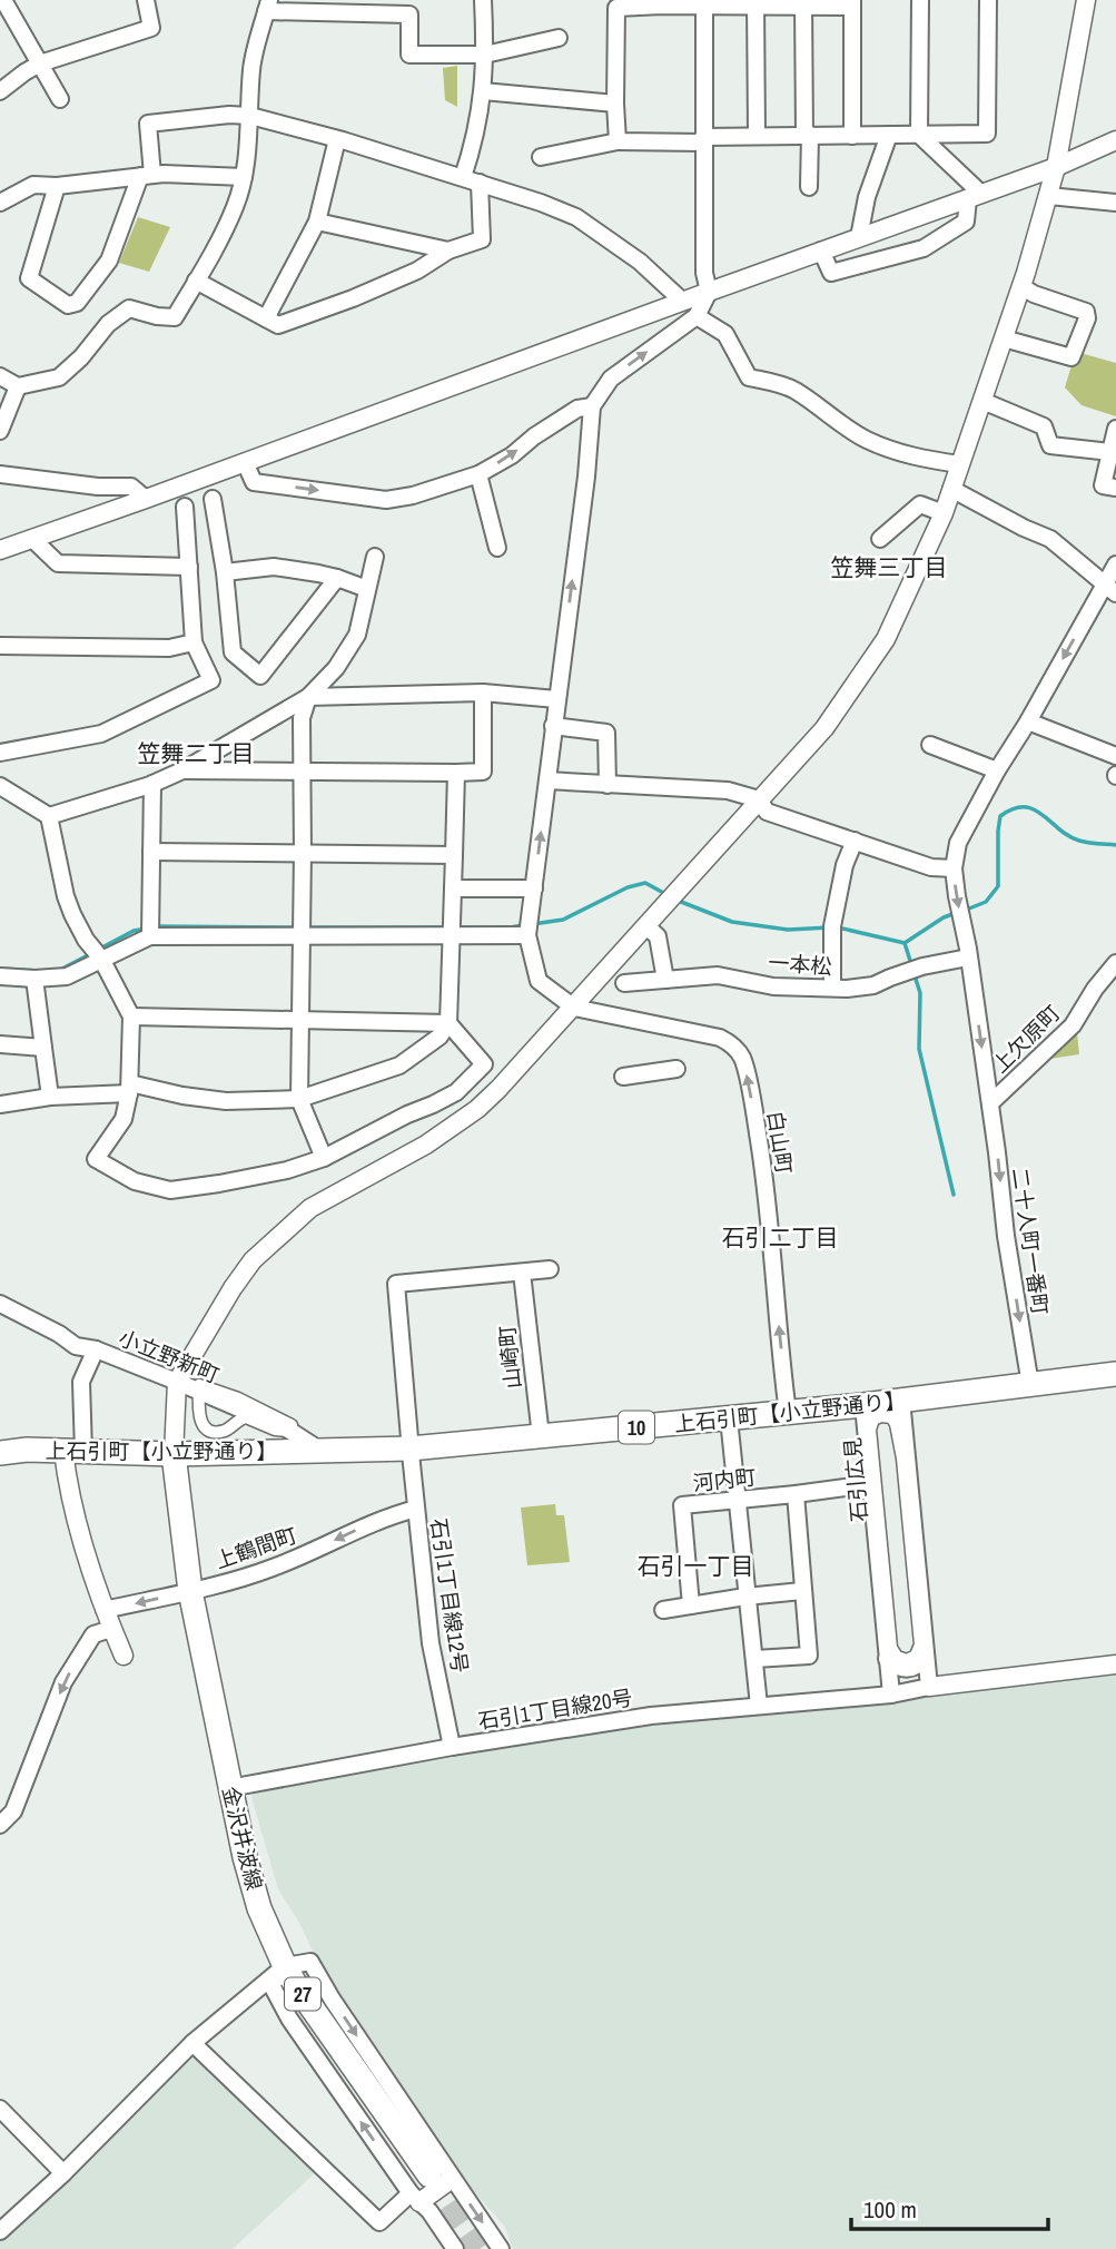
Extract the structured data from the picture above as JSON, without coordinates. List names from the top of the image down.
{
  "streets": {
    "main road": [
      "上石引町【小立野通り】",
      "10",
      "金沢井波線",
      "27"
    ],
    "street": [
      "一本松",
      "上欠原町",
      "白山町",
      "二十人町一番町",
      "小立野新町",
      "山崎町",
      "河内町",
      "石引広見",
      "上鶴間町",
      "石引1丁目線12号",
      "石引1丁目線20号"
    ]
  },
  "crossings": [
    ["一本松", "二十人町一番町"],
    ["上欠原町", "二十人町一番町"],
    ["白山町", "上石引町【小立野通り】"],
    ["二十人町一番町", "上石引町【小立野通り】"],
    ["二十人町一番町", "10"],
    ["小立野新町", "上石引町【小立野通り】"],
    ["小立野新町", "10"],
    ["山崎町", "上石引町【小立野通り】"],
    ["山崎町", "石引1丁目線12号"],
    ["上石引町【小立野通り】", "10"],
    ["上石引町【小立野通り】", "石引1丁目線12号"],
    ["上石引町【小立野通り】", "金沢井波線"],
    ["10", "石引1丁目線12号"],
    ["上鶴間町", "石引1丁目線12号"],
    ["上鶴間町", "金沢井波線"],
    ["石引1丁目線12号", "石引1丁目線20号"],
    ["石引1丁目線20号", "金沢井波線"]
  ],
  "one_way": ["白山町", "二十人町一番町", "上鶴間町"],
  "districts": [
    "笠舞三丁目",
    "笠舞二丁目",
    "石引二丁目",
    "石引一丁目"
  ],
  "scale_bar": "100 m"
}
